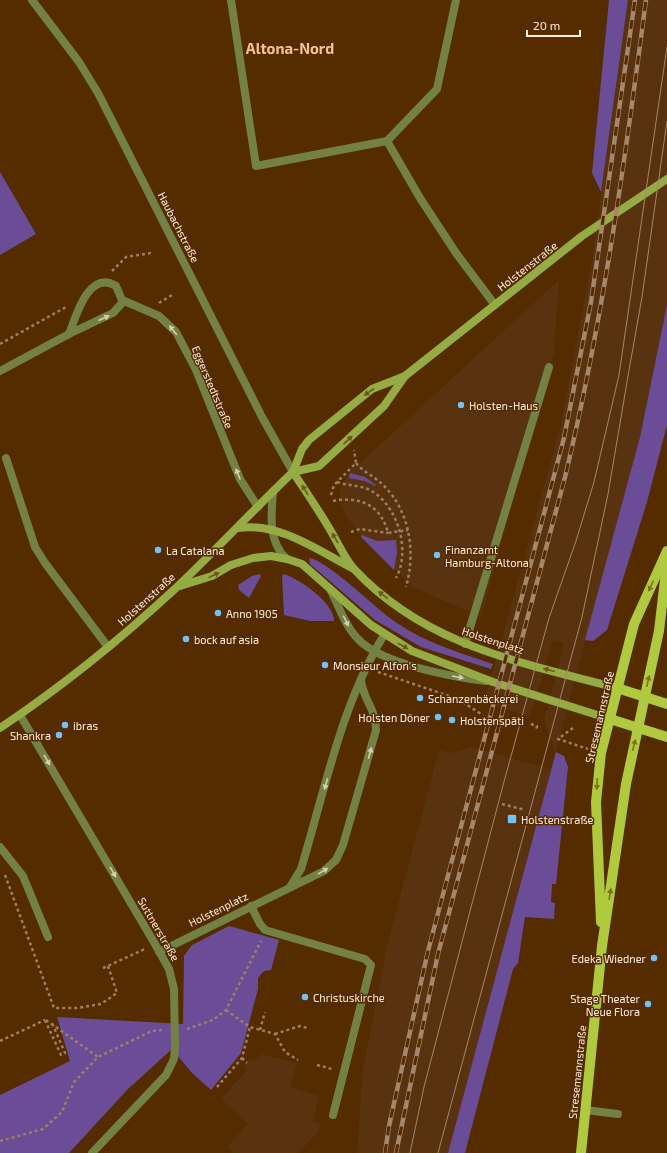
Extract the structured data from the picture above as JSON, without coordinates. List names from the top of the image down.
{
  "streets": {
    "main road": ["Holstenstraße", "Holstenplatz", "Stresemannstraße"],
    "street": ["Haubachstraße", "Eggerstedtstraße", "Suttnerstraße"]
  },
  "crossings": [
    ["Haubachstraße", "Holstenstraße"],
    ["Haubachstraße", "Holstenplatz"],
    ["Holstenstraße", "Eggerstedtstraße"],
    ["Holstenstraße", "Holstenplatz"],
    ["Holstenstraße", "Suttnerstraße"],
    ["Holstenplatz", "Stresemannstraße"],
    ["Holstenplatz", "Suttnerstraße"]
  ],
  "one_way": ["Eggerstedtstraße", "Suttnerstraße"],
  "districts": ["Altona-Nord"],
  "places": {
    "other": [
      "Holsten-Haus",
      "La Catalana",
      "Finanzamt Hamburg-Altona",
      "Anno 1905",
      "bock auf asia",
      "Monsieur Alfon's",
      "Schanzenbäckerei",
      "Holsten Döner",
      "Holstenspäti",
      "ibras",
      "Shankra",
      "Edeka Wiedner",
      "Christuskirche",
      "Stage Theater Neue Flora"
    ],
    "transit": ["Holstenstraße"]
  },
  "scale_bar": "20 m"
}
